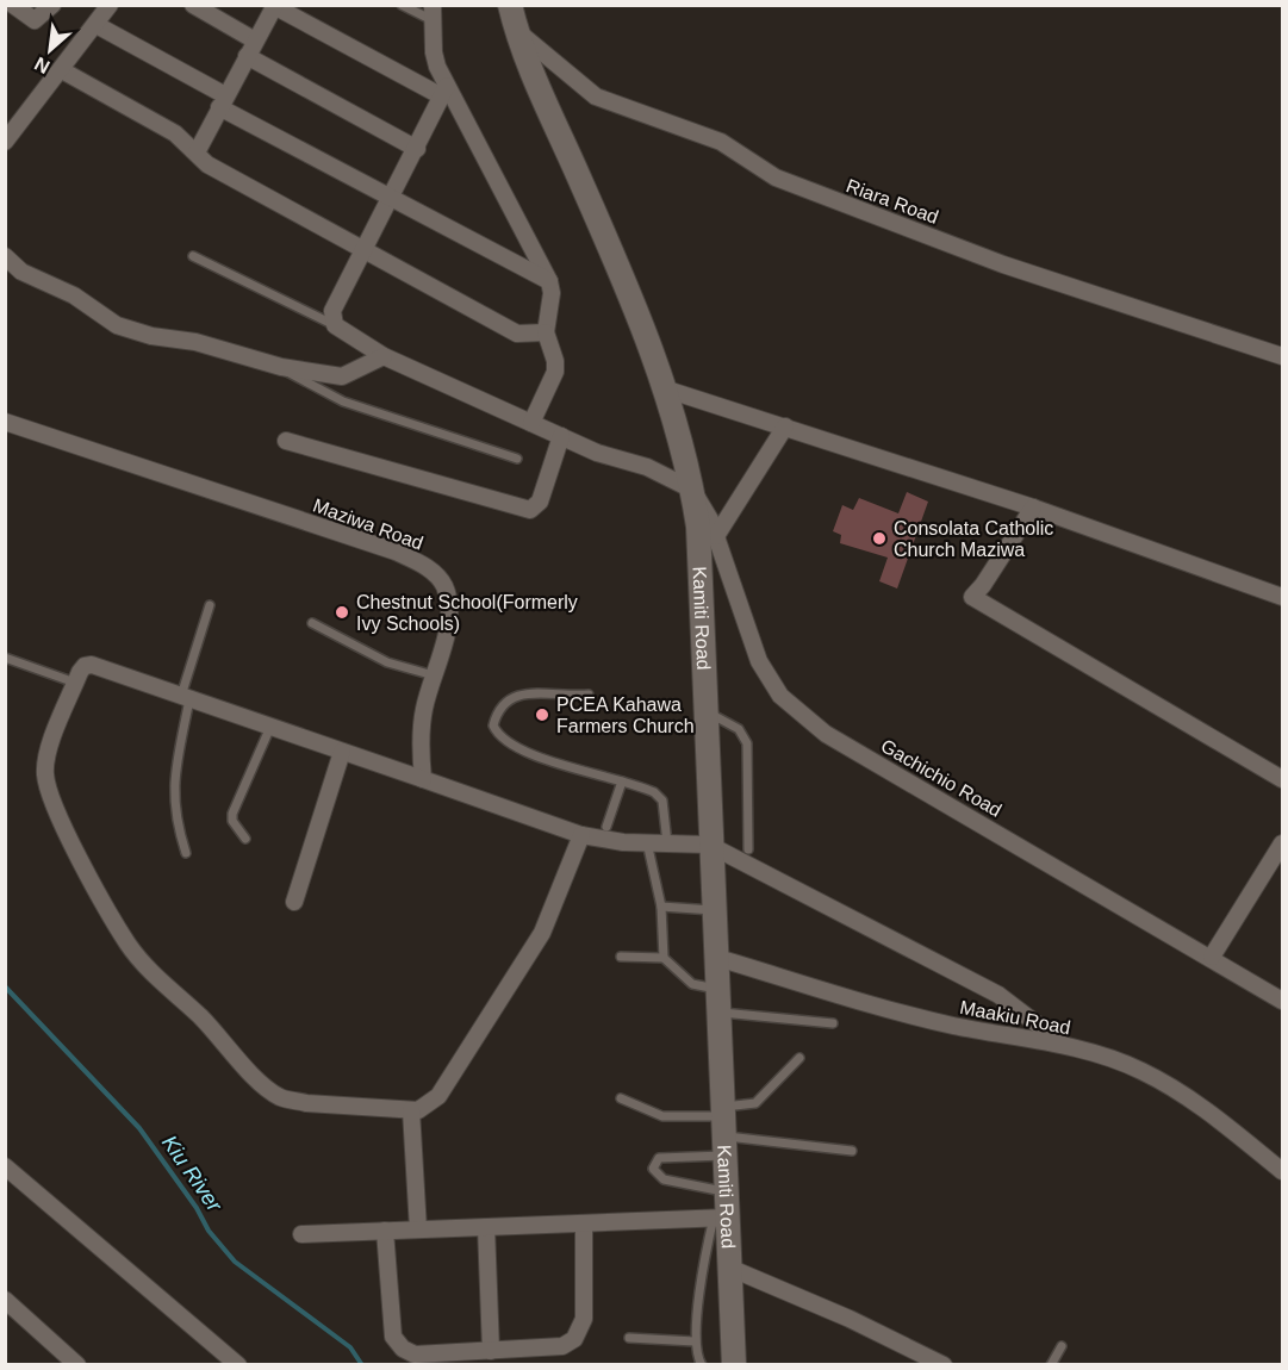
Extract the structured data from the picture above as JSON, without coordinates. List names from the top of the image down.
{
  "streets": {
    "main road": ["Kamiti Road"],
    "street": [
      "Riara Road",
      "Maziwa Road",
      "Gachichio Road",
      "Maakiu Road"
    ]
  },
  "crossings": [
    ["Riara Road", "Kamiti Road"],
    ["Kamiti Road", "Gachichio Road"],
    ["Kamiti Road", "Maakiu Road"]
  ],
  "water": ["Kiu River"],
  "places": ["Consolata Catholic Church Maziwa", "Chestnut School(Formerly Ivy Schools)", "PCEA Kahawa Farmers Church"],
  "north": "bottom left"
}
